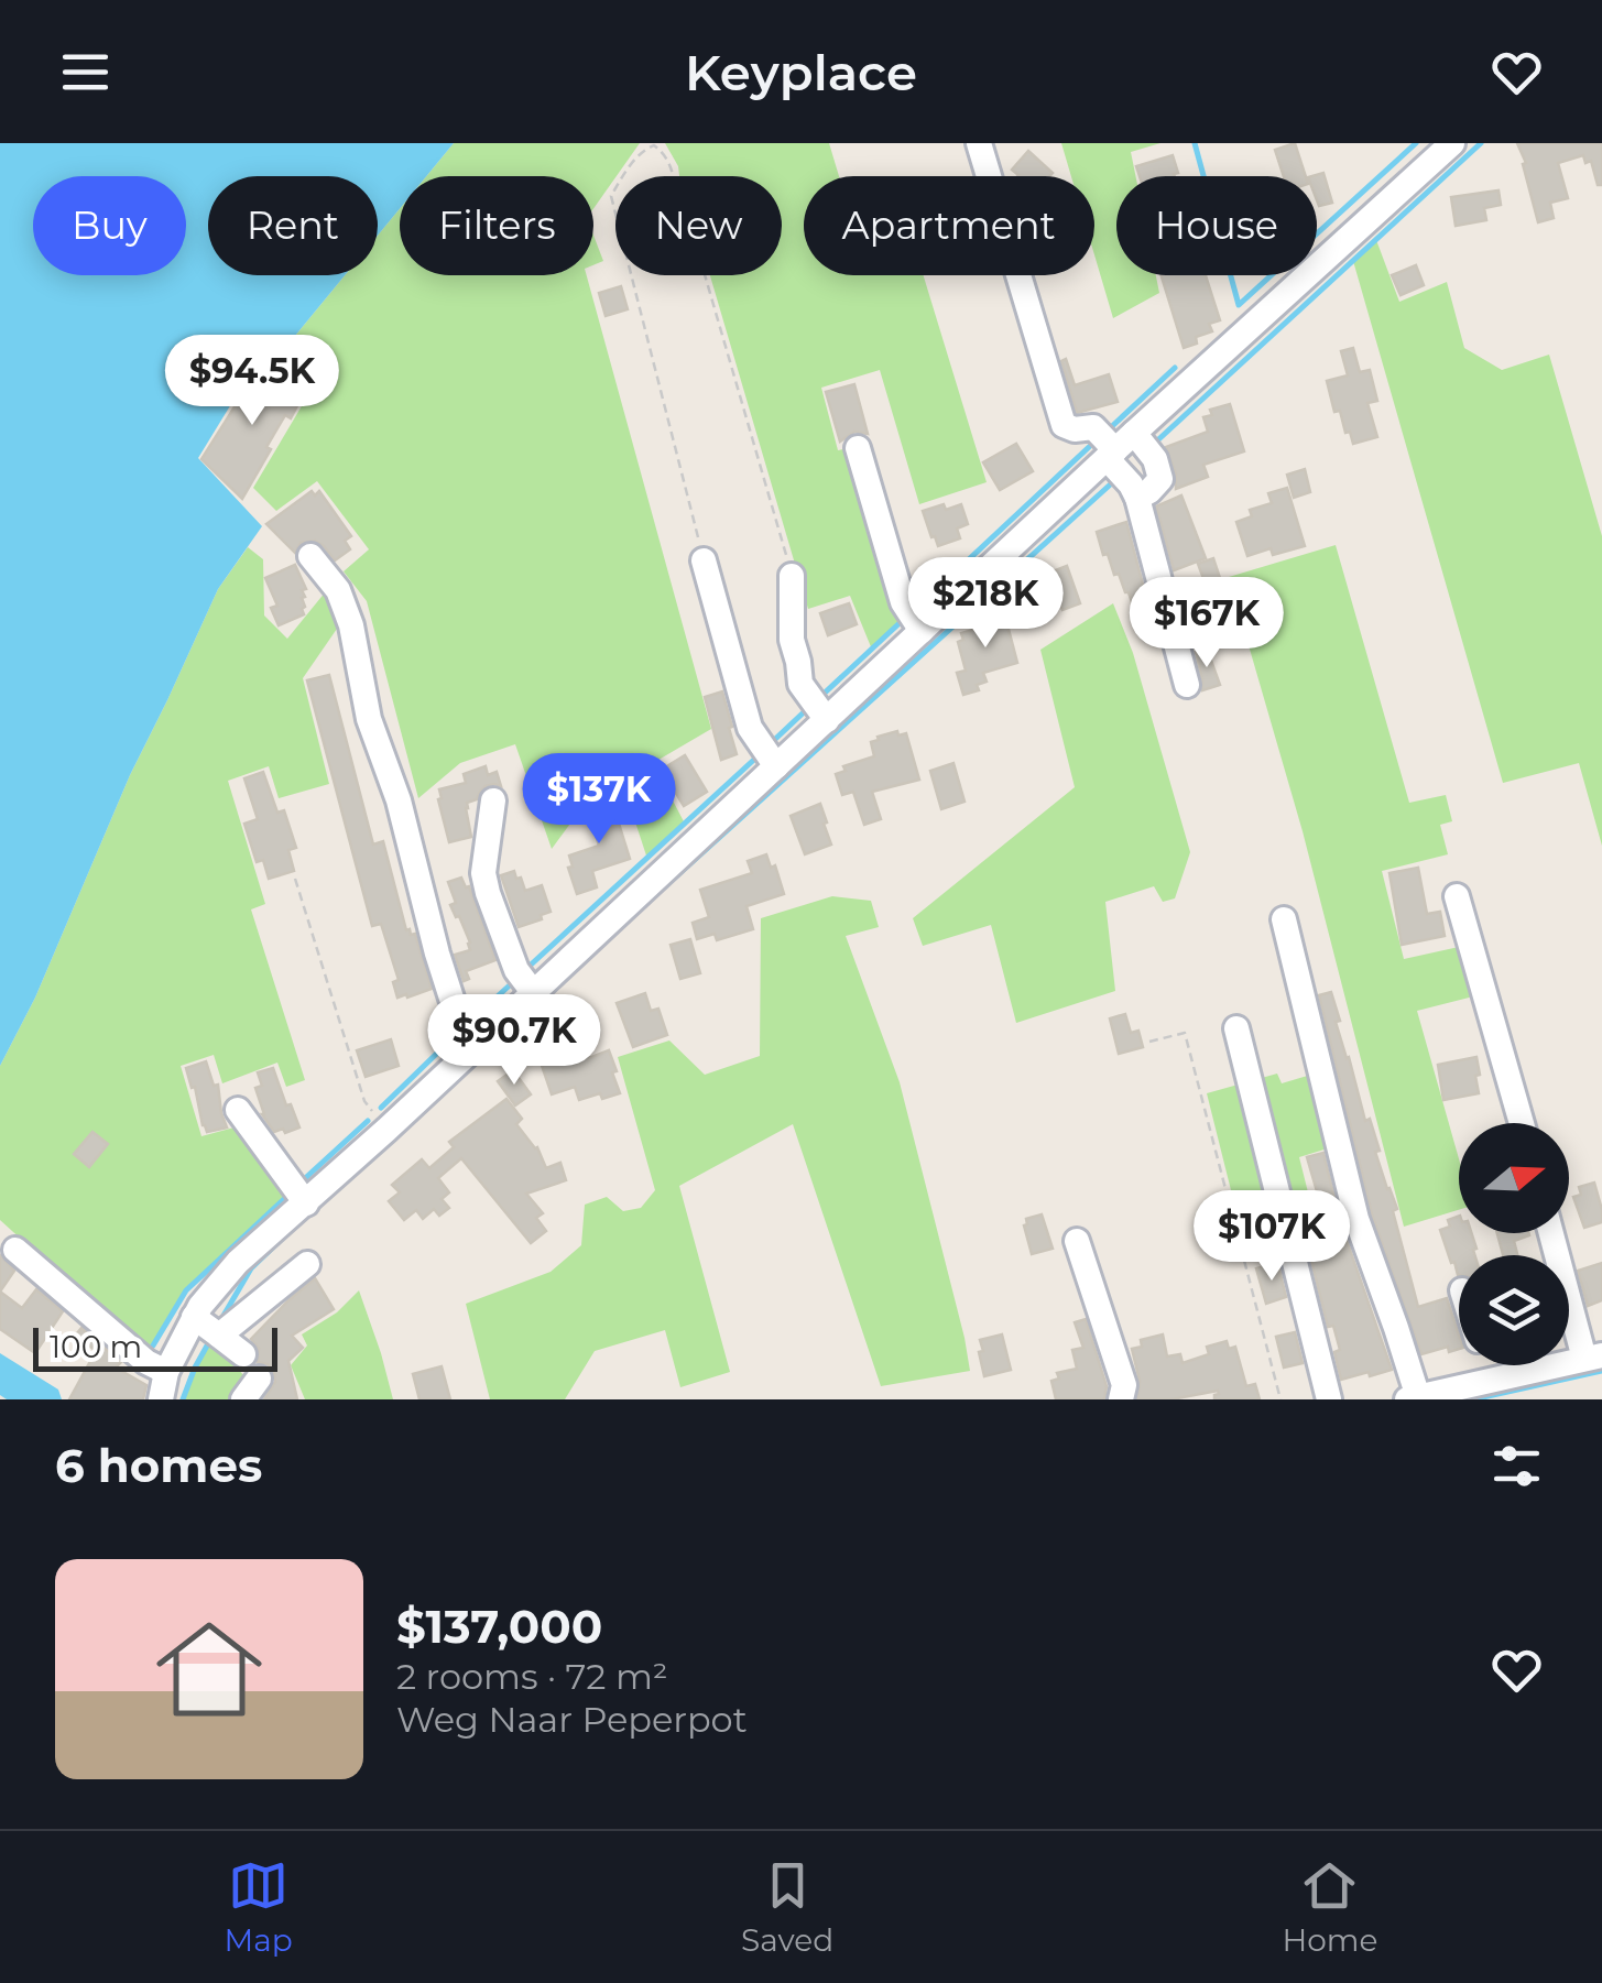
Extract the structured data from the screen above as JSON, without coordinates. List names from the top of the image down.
{
  "scale_bar": "100 m",
  "north": "right",
  "page": {
    "header": "Keyplace",
    "chip": [
      "Buy",
      "Rent",
      "Filters",
      "New",
      "Apartment",
      "House"
    ],
    "price": [
      "$94.5K",
      "$218K",
      "$167K",
      "$137K",
      "$90.7K",
      "$107K"
    ],
    "scale": "100 m",
    "heading": "6 homes",
    "list": [
      {
        "name": "$137,000",
        "note": "2 rooms · 72 m² · Weg Naar Peperpot"
      }
    ],
    "tabs": ["Map", "Saved", "Home"]
  }
}
